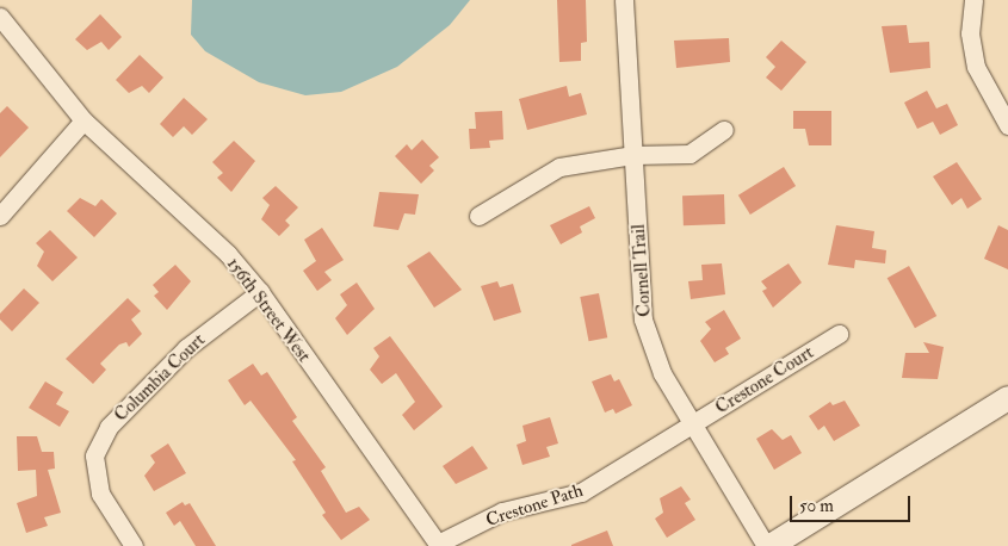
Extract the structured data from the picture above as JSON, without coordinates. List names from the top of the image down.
{
  "streets": {
    "street": [
      "Cornell Trail",
      "156th Street West",
      "Columbia Court",
      "Crestone Court",
      "Crestone Path"
    ]
  },
  "crossings": [
    ["Cornell Trail", "Crestone Court"],
    ["Cornell Trail", "Crestone Path"],
    ["156th Street West", "Columbia Court"],
    ["156th Street West", "Crestone Path"],
    ["Crestone Court", "Crestone Path"]
  ],
  "scale_bar": "50 m"
}
